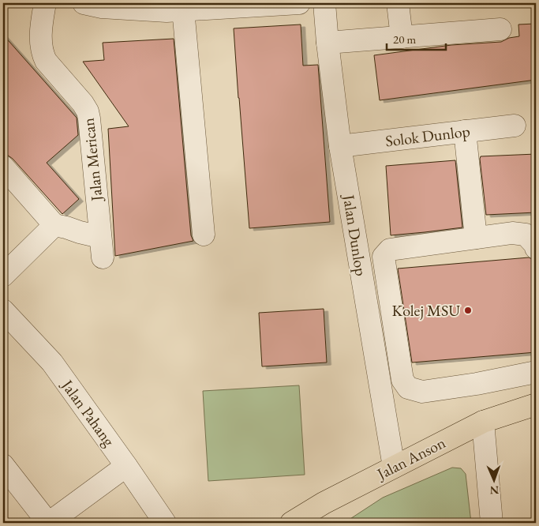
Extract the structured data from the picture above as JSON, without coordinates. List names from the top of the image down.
{
  "streets": {
    "main road": ["Jalan Anson"],
    "street": [
      "Solok Dunlop",
      "Jalan Merican",
      "Jalan Dunlop",
      "Jalan Pahang"
    ]
  },
  "crossings": [
    ["Solok Dunlop", "Jalan Dunlop"],
    ["Jalan Dunlop", "Jalan Anson"]
  ],
  "places": ["Kolej MSU"],
  "scale_bar": "20 m",
  "north": "bottom"
}
